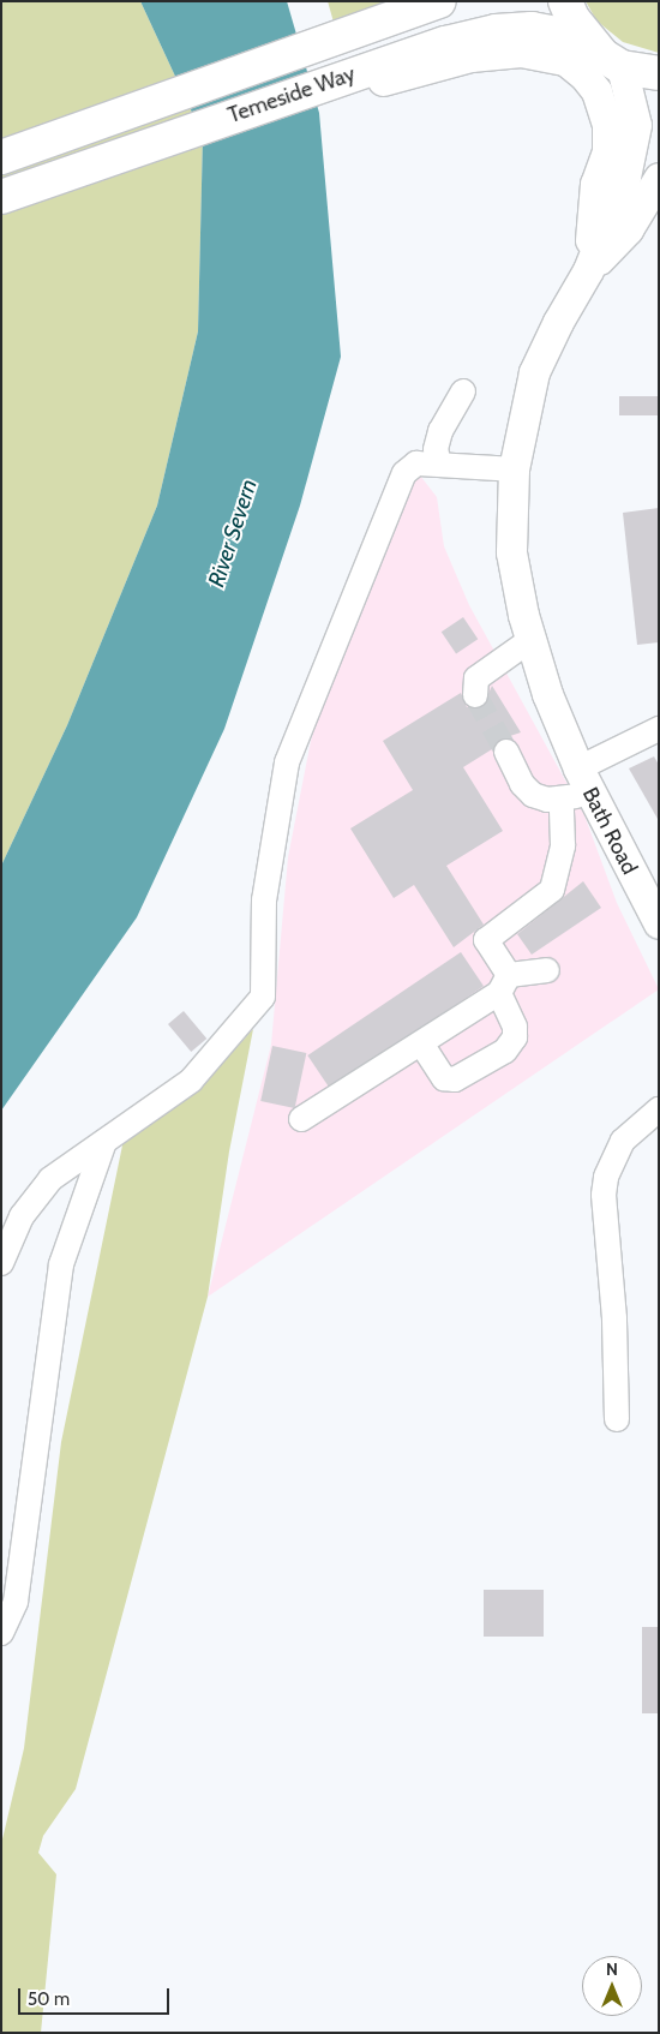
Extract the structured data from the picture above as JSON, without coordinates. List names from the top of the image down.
{
  "streets": {
    "highway": ["Temeside Way"],
    "main road": ["Bath Road"]
  },
  "water": ["River Severn"],
  "scale_bar": "50 m",
  "north": "top"
}
